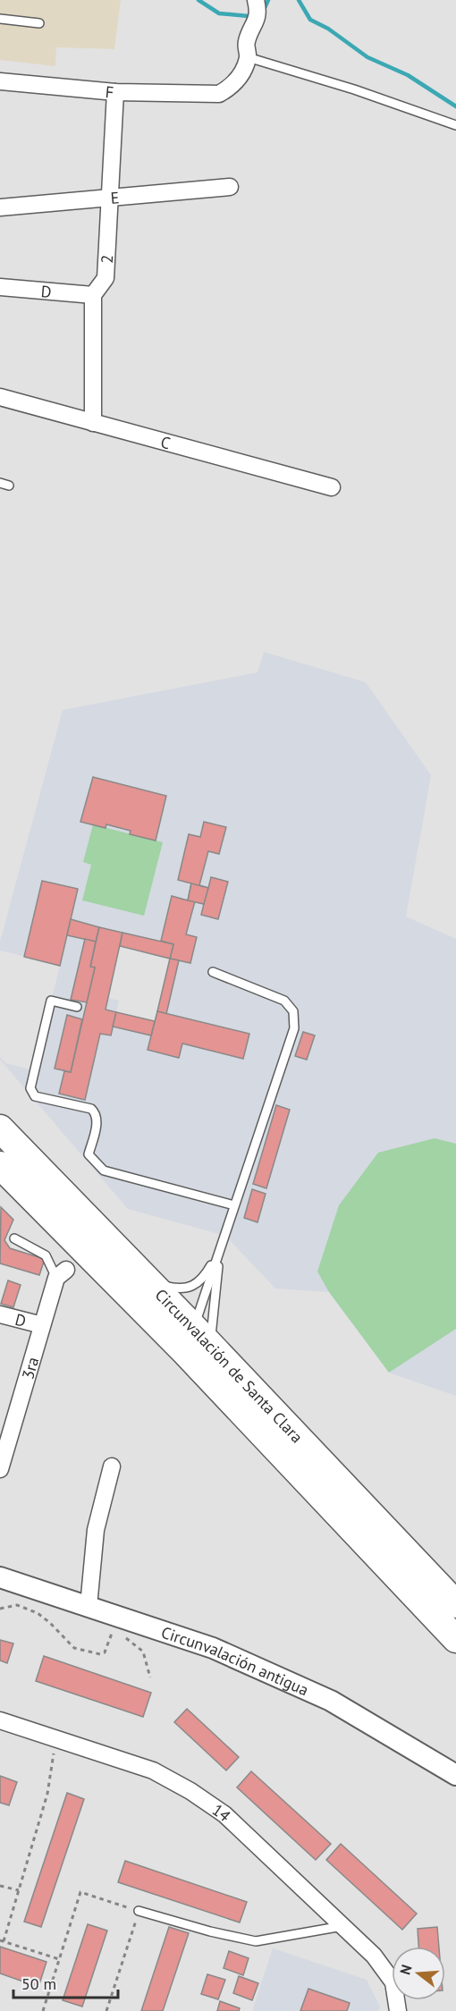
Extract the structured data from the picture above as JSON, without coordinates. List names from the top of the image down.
{
  "streets": {
    "highway": ["Circunvalación de Santa Clara"],
    "street": [
      "F",
      "E",
      "2",
      "D",
      "C",
      "3ra",
      "Circunvalación antigua",
      "14"
    ]
  },
  "crossings": [
    ["F", "2"],
    ["E", "2"],
    ["2", "D"],
    ["2", "C"],
    ["D", "3ra"]
  ],
  "scale_bar": "50 m",
  "north": "left"
}
